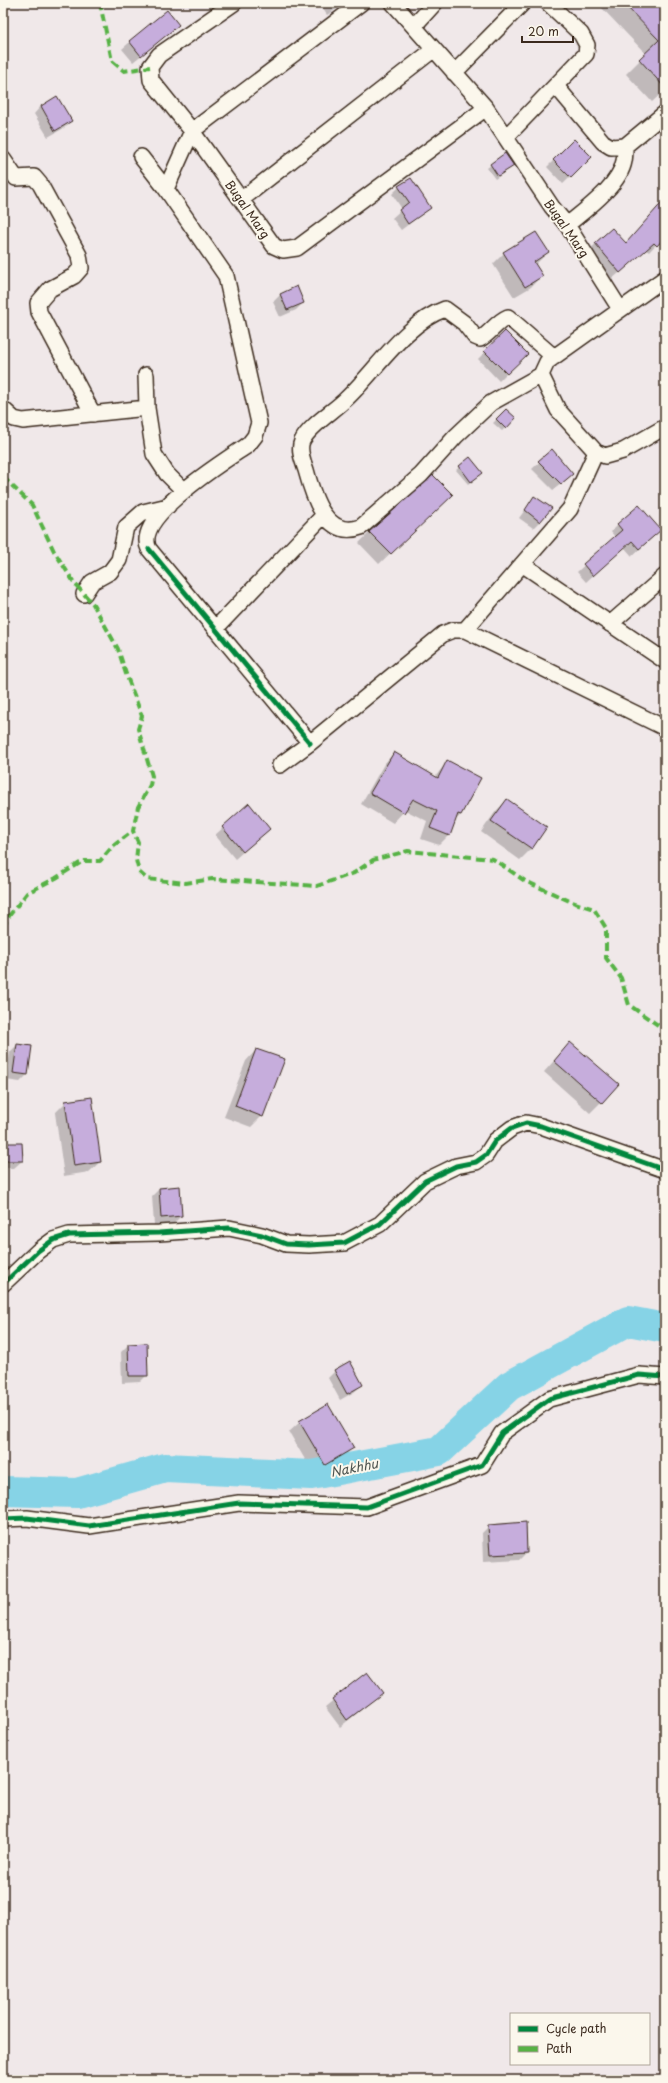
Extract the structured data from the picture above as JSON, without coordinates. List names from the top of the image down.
{
  "streets": {
    "street": ["Bugal Marg"]
  },
  "water": ["Nakhhu"],
  "legend": ["Cycle path", "Path"],
  "scale_bar": "20 m"
}
